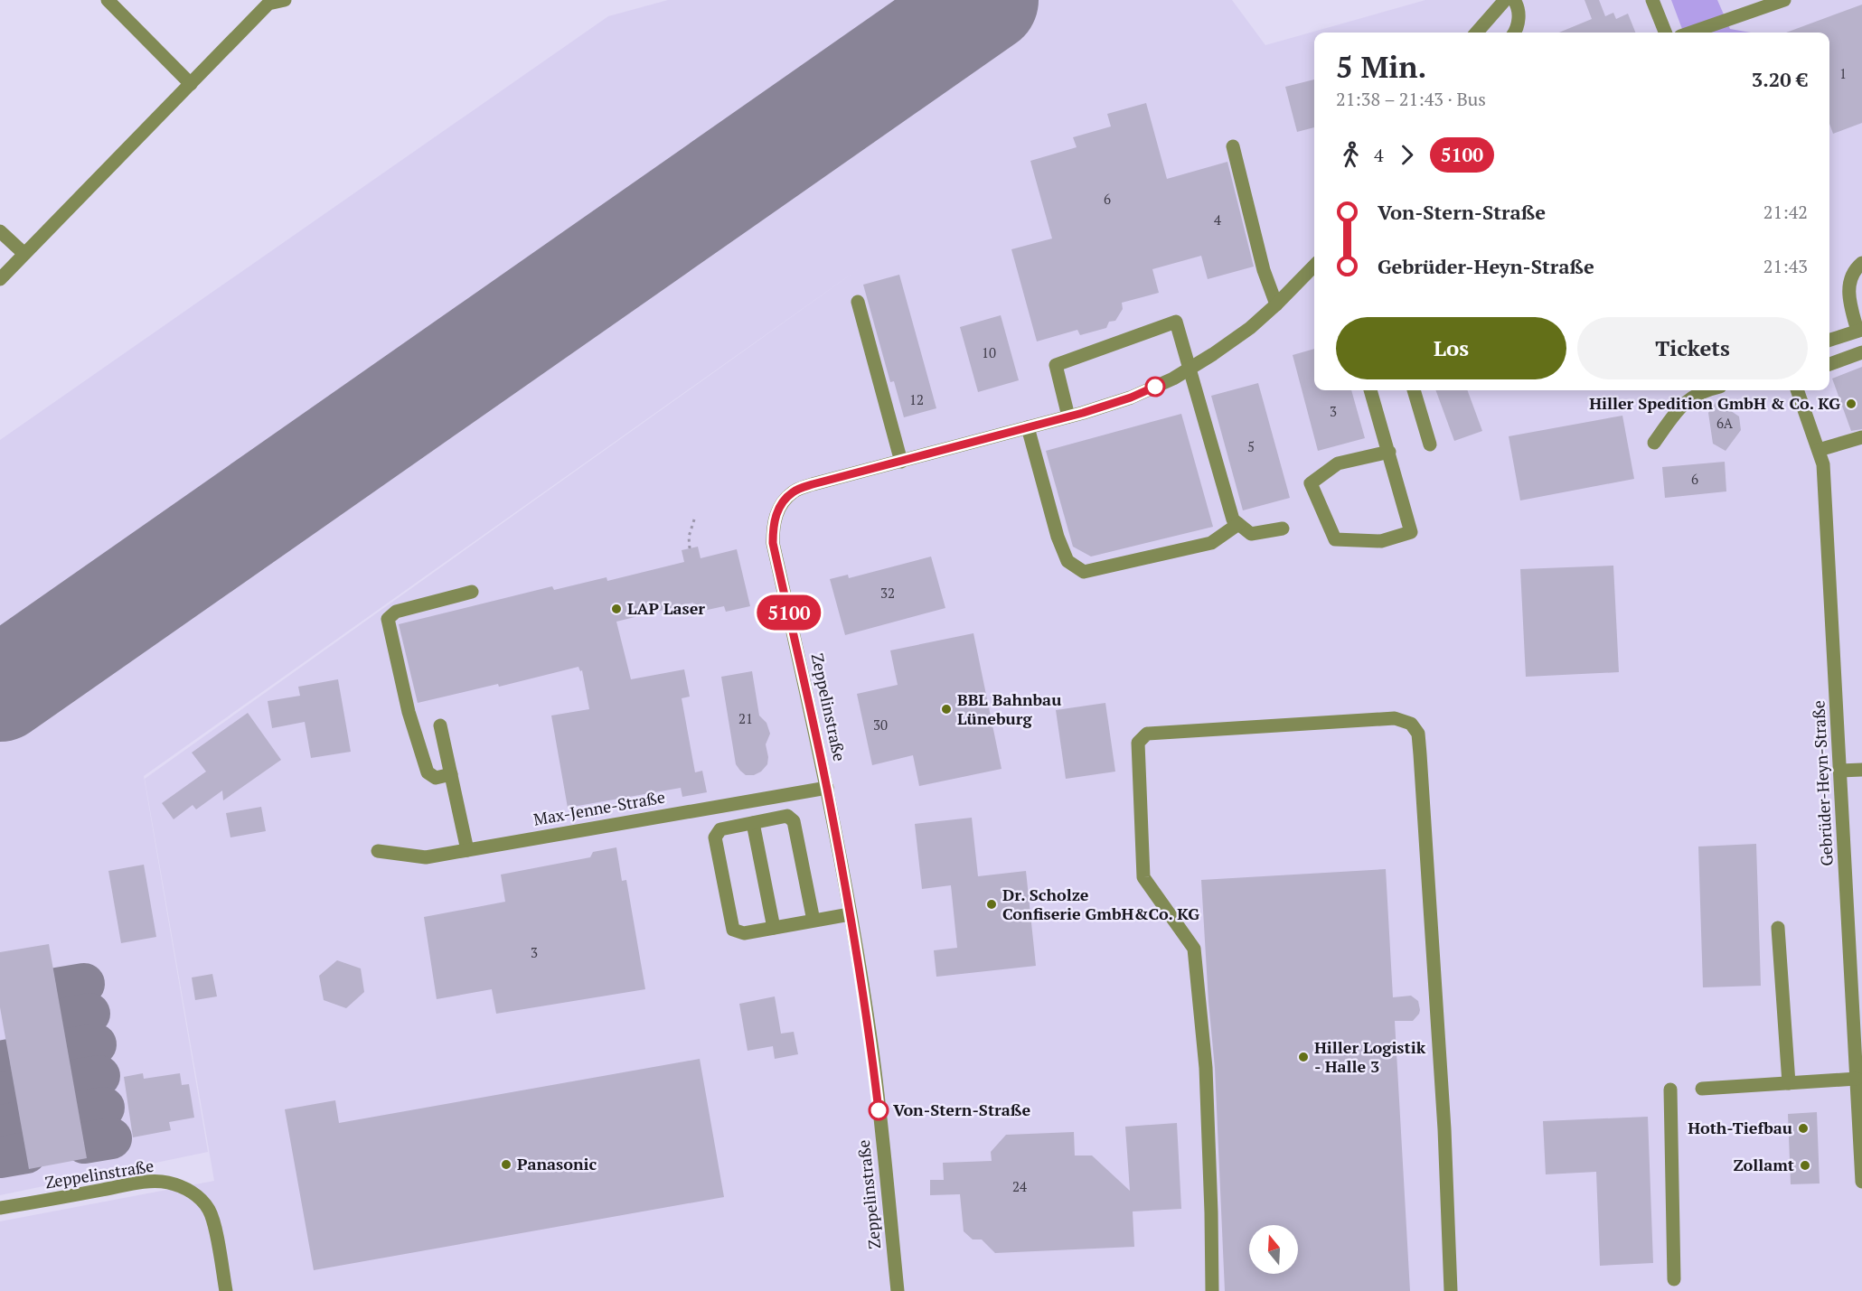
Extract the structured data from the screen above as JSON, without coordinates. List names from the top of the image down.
{
  "streets": {
    "street": ["Zeppelinstraße", "Gebrüder-Heyn-Straße", "Max-Jenne-Straße"]
  },
  "crossings": [
    ["Zeppelinstraße", "Max-Jenne-Straße"]
  ],
  "places": [
    "Hiller Spedition GmbH & Co. KG",
    "LAP Laser",
    "BBL Bahnbau Lüneburg",
    "Dr. Scholze Confiserie GmbH&Co. KG",
    "Hiller Logistik - Halle 3",
    "Von-Stern-Straße",
    "Hoth-Tiefbau",
    "Panasonic",
    "Zollamt"
  ],
  "lines": ["bus line 5100"],
  "house_numbers": [
    "1",
    "6",
    "4",
    "10",
    "12",
    "3",
    "6A",
    "5",
    "6",
    "32",
    "21",
    "30",
    "3",
    "24"
  ],
  "north": "top",
  "page": {
    "on_map": "5100",
    "heading": ["5 Min.", "21:38 – 21:43 · Bus", "3.20 €"],
    "legs": ["4", "5100"],
    "list": [
      {
        "name": "Von-Stern-Straße",
        "value": "21:42"
      },
      {
        "name": "Gebrüder-Heyn-Straße",
        "value": "21:43"
      }
    ],
    "buttons": ["Los", "Tickets"]
  }
}
